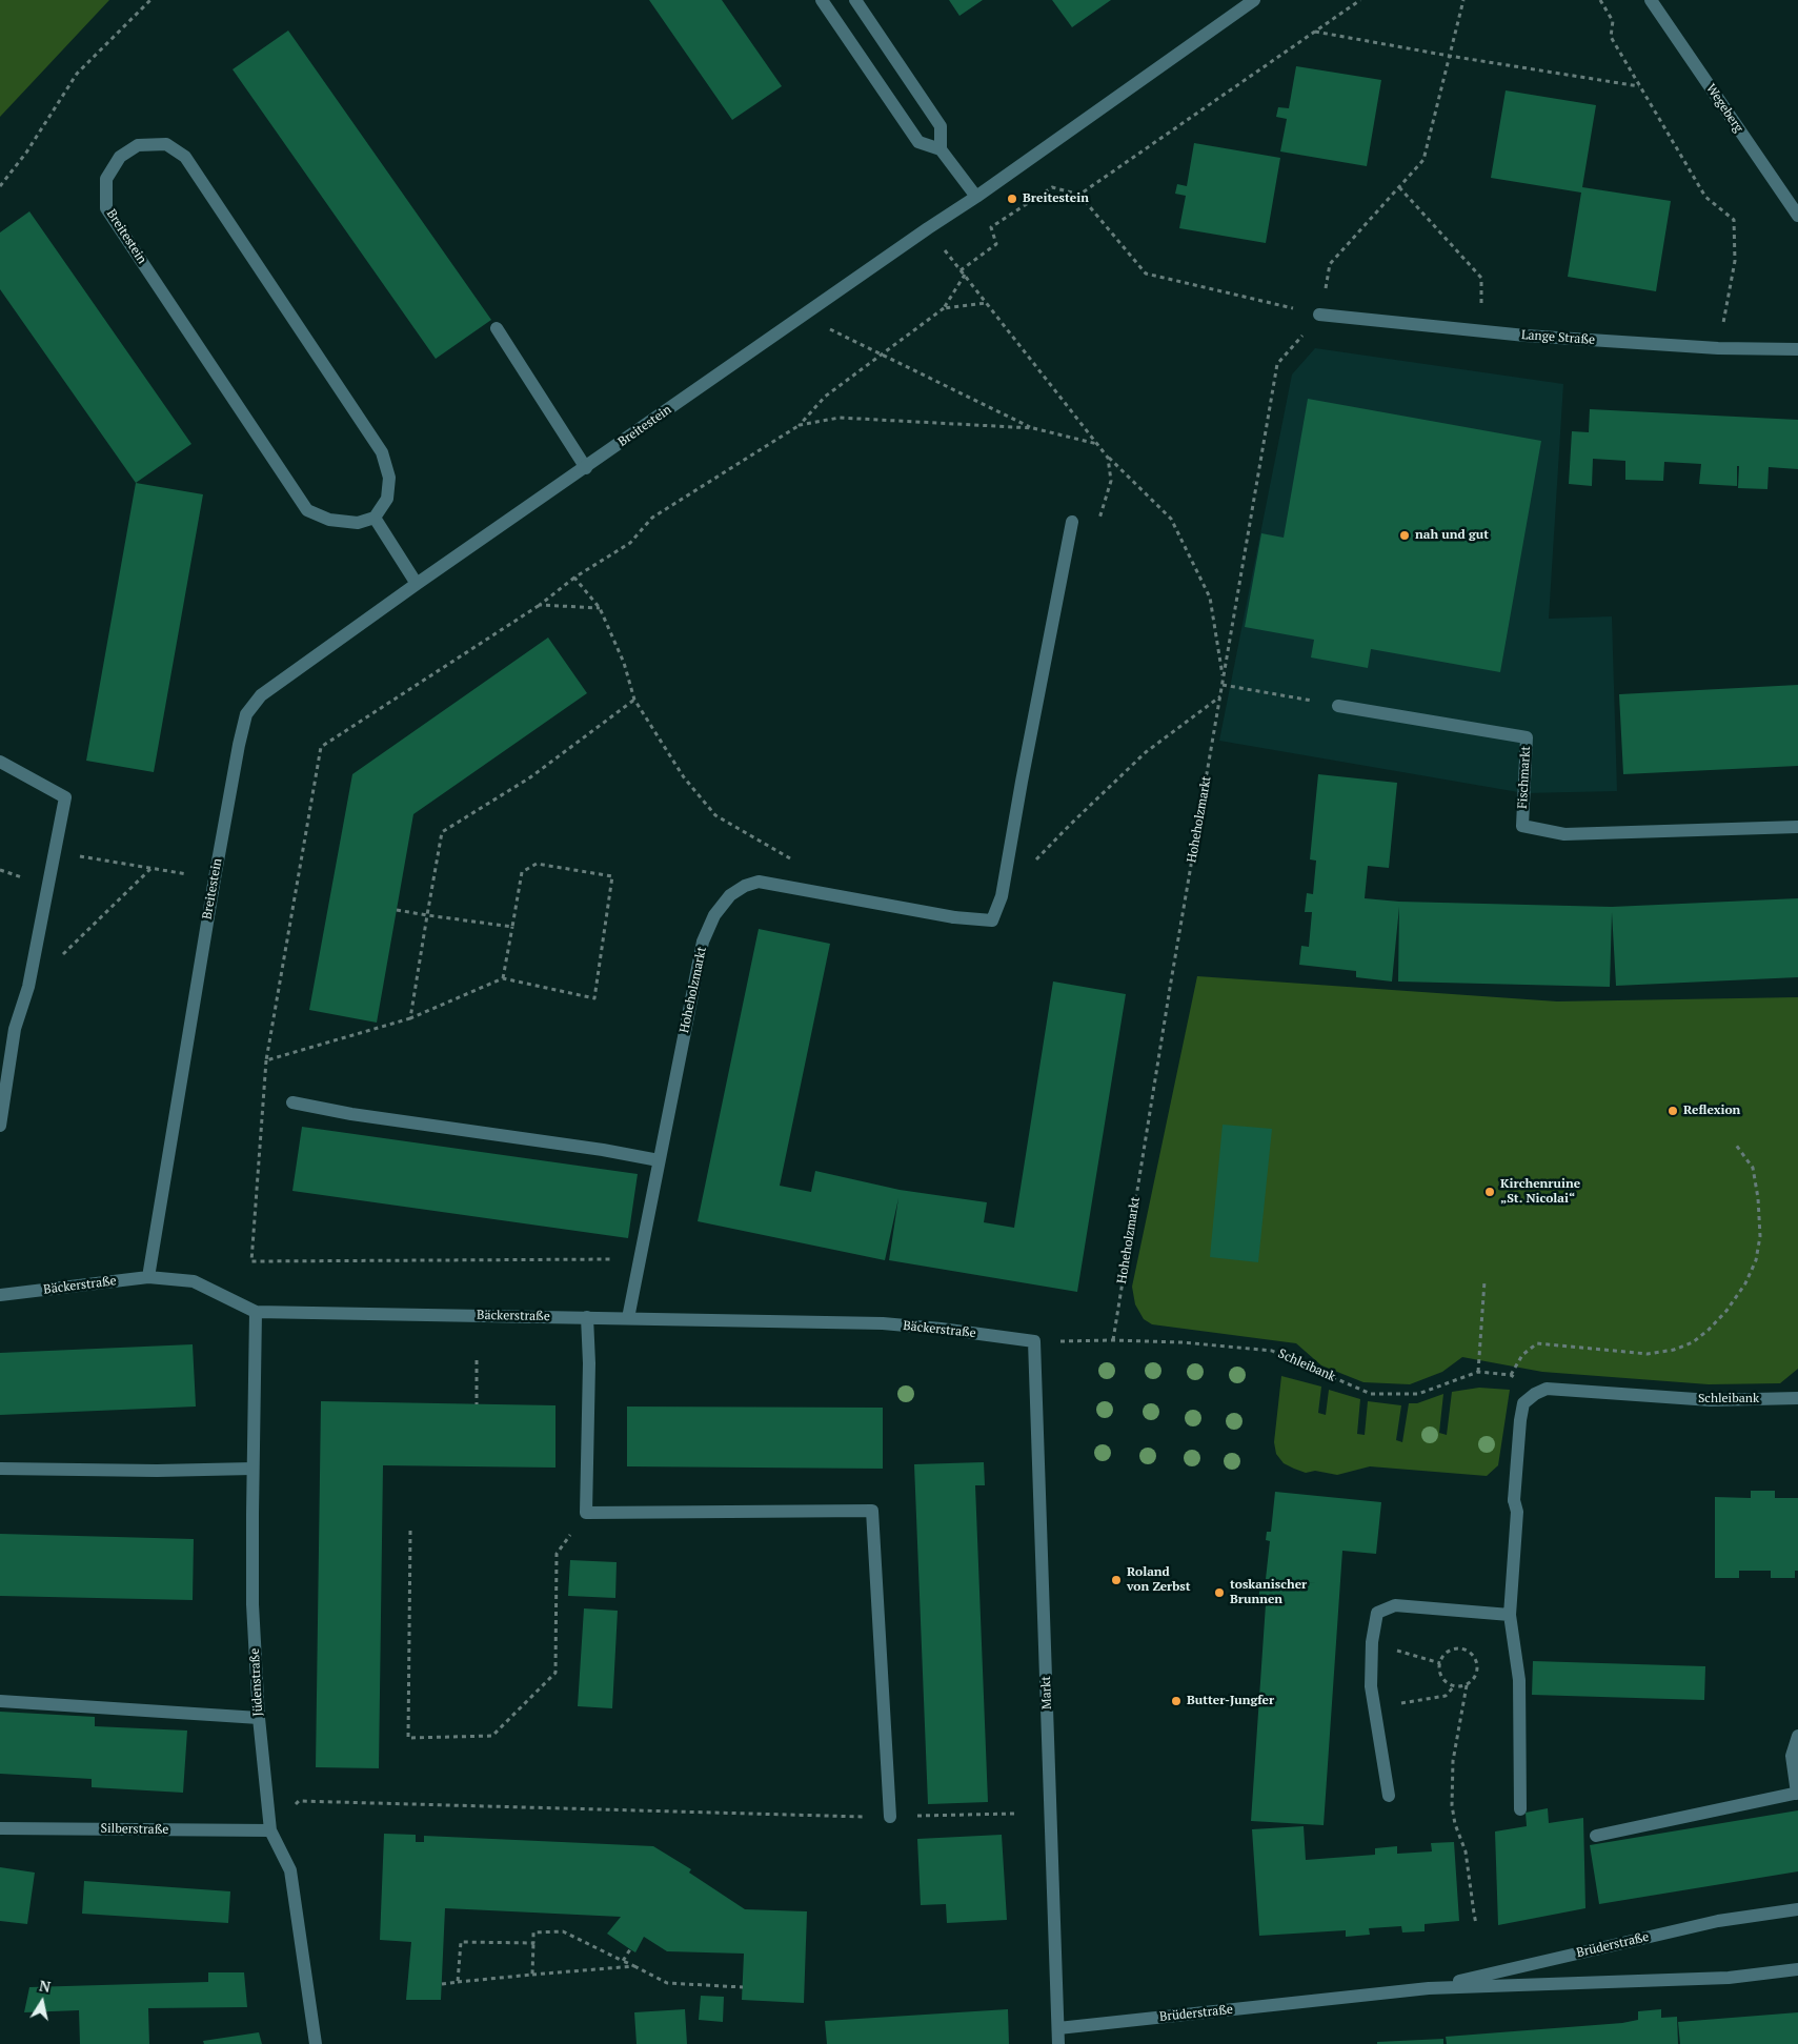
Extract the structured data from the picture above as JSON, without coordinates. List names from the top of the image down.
{
  "streets": {
    "street": [
      "Wegeberg",
      "Breitestein",
      "Lange Straße",
      "Fischmarkt",
      "Hoheholzmarkt",
      "Bäckerstraße",
      "Schleibank",
      "Jüdenstraße",
      "Markt",
      "Silberstraße",
      "Brüderstraße"
    ]
  },
  "crossings": [
    ["Breitestein", "Bäckerstraße"],
    ["Lange Straße", "Hoheholzmarkt"],
    ["Hoheholzmarkt", "Bäckerstraße"],
    ["Hoheholzmarkt", "Schleibank"],
    ["Bäckerstraße", "Schleibank"],
    ["Bäckerstraße", "Jüdenstraße"],
    ["Bäckerstraße", "Markt"],
    ["Schleibank", "Markt"],
    ["Jüdenstraße", "Silberstraße"],
    ["Markt", "Brüderstraße"]
  ],
  "places": [
    "Breitestein",
    "nah und gut",
    "Reflexion",
    "Kirchenruine „St. Nicolai“",
    "Roland von Zerbst",
    "toskanischer Brunnen",
    "Butter-Jungfer"
  ],
  "north": "top"
}
